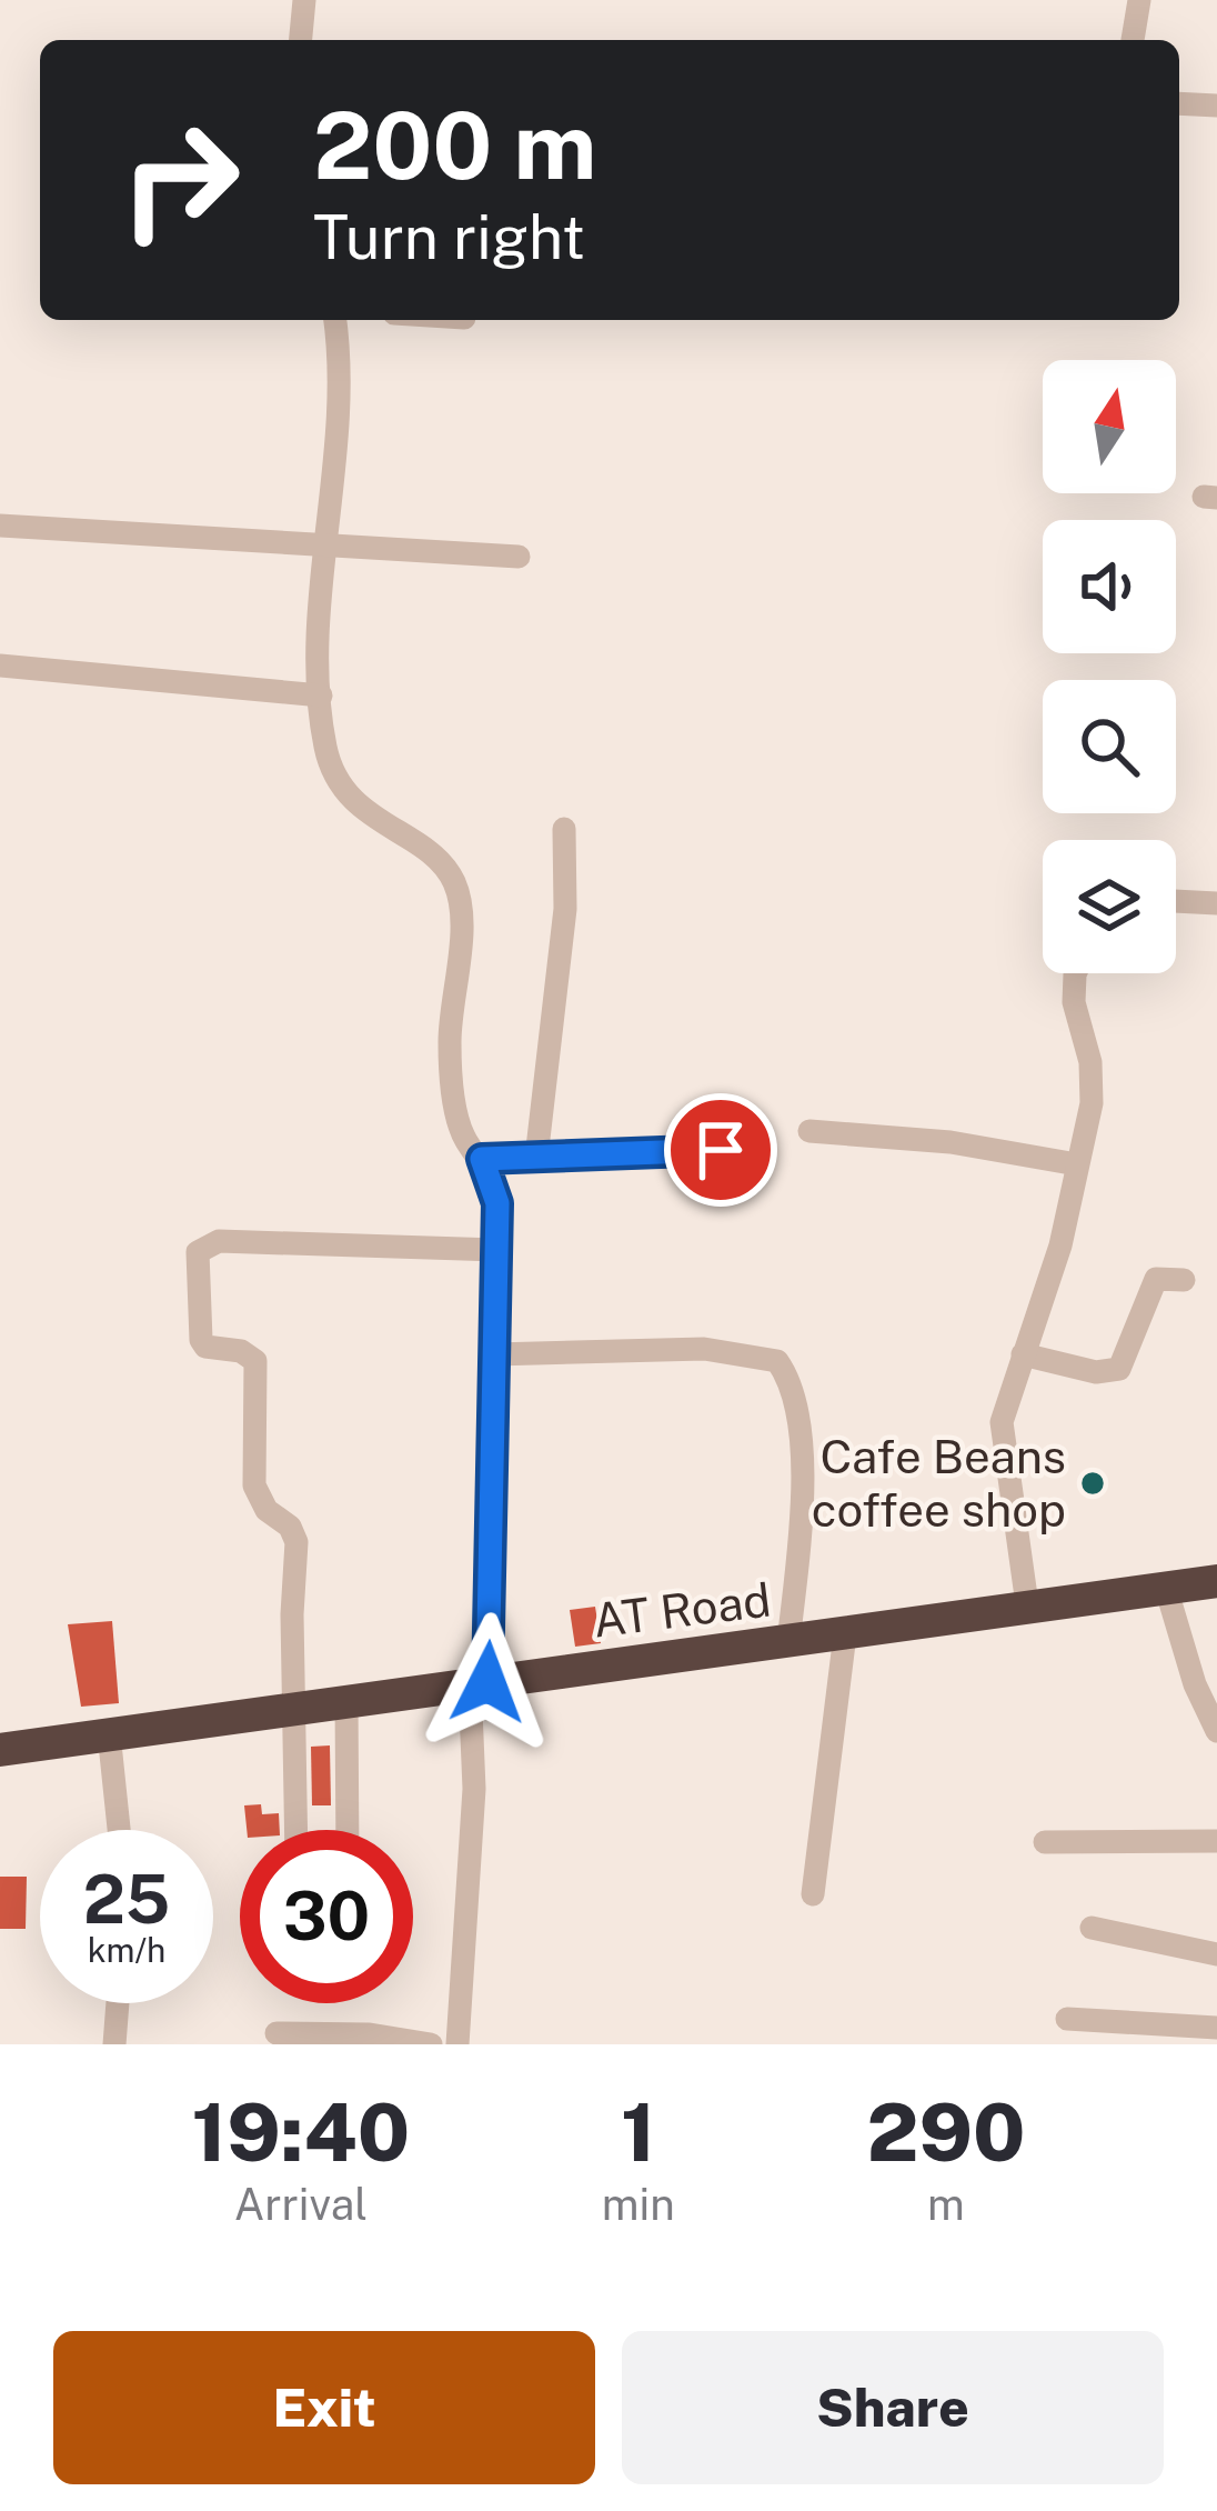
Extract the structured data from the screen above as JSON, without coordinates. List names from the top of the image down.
{
  "streets": {
    "highway": ["AT Road"]
  },
  "places": ["Cafe Beans coffee shop"],
  "north": "top",
  "page": {
    "turn": ["200 m", "Turn right"],
    "speed": "25 km/h",
    "limit": "30",
    "eta": [
      "19:40",
      "Arrival",
      "1",
      "min",
      "290",
      "m"
    ],
    "buttons": ["Exit", "Share"]
  }
}
